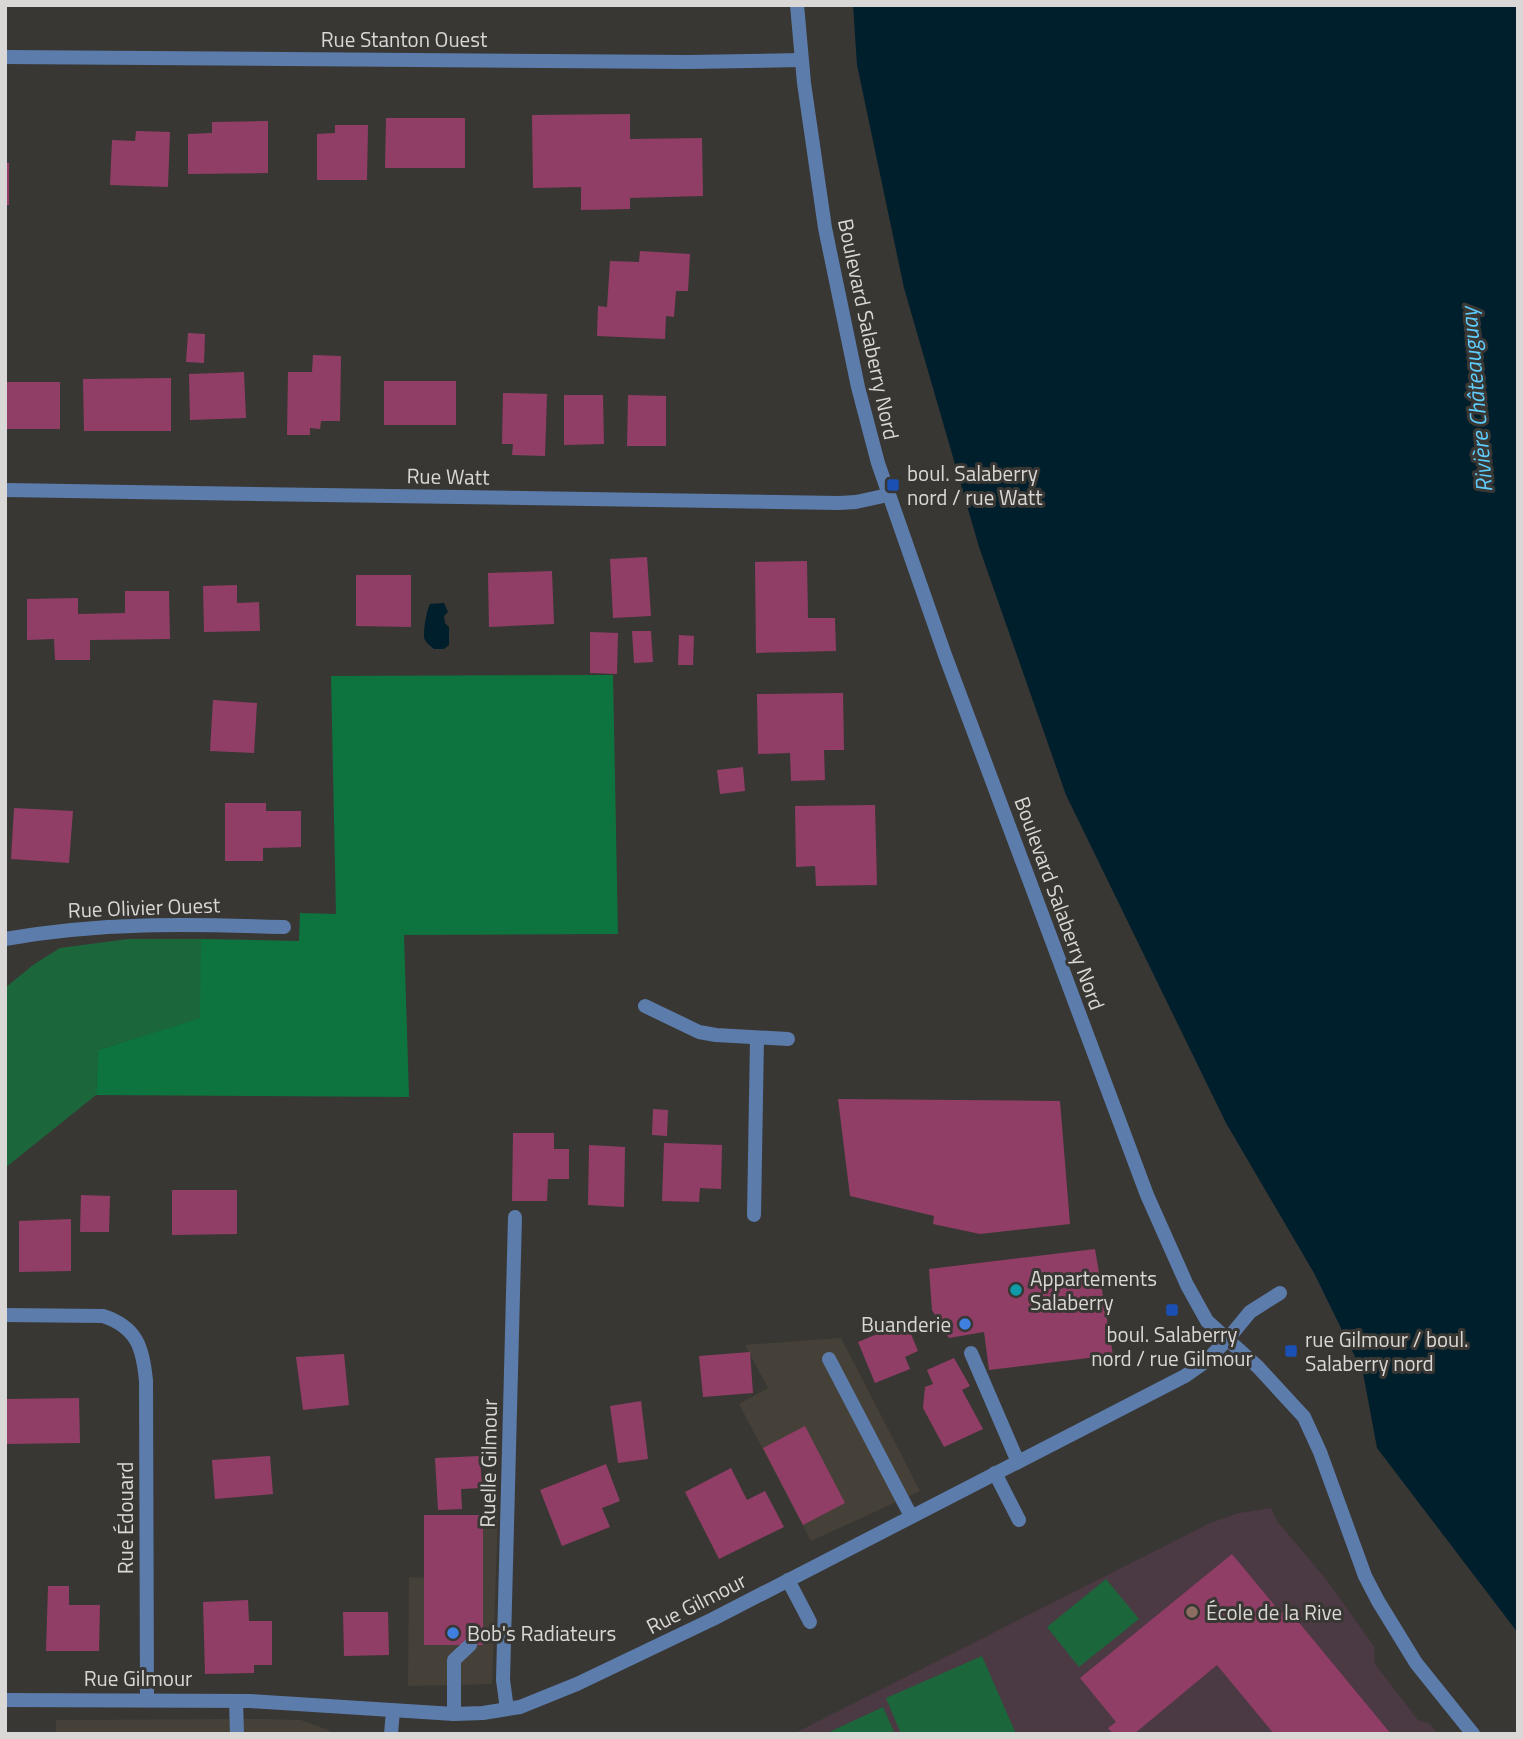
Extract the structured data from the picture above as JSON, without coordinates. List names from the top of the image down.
{
  "streets": {
    "street": [
      "Rue Stanton Ouest",
      "Boulevard Salaberry Nord",
      "Rue Watt",
      "Rue Olivier Ouest",
      "Ruelle Gilmour",
      "Rue Édouard",
      "Rue Gilmour"
    ]
  },
  "crossings": [
    ["Rue Stanton Ouest", "Boulevard Salaberry Nord"],
    ["Boulevard Salaberry Nord", "Rue Watt"],
    ["Boulevard Salaberry Nord", "Rue Gilmour"],
    ["Ruelle Gilmour", "Rue Gilmour"],
    ["Rue Édouard", "Rue Gilmour"]
  ],
  "water": ["Rivière Châteauguay"],
  "places": {
    "transit": ["boul. Salaberry nord / rue Watt", "boul. Salaberry nord / rue Gilmour", "rue Gilmour / boul. Salaberry nord"],
    "other": [
      "Appartements Salaberry",
      "Buanderie",
      "École de la Rive",
      "Bob's Radiateurs"
    ]
  }
}
